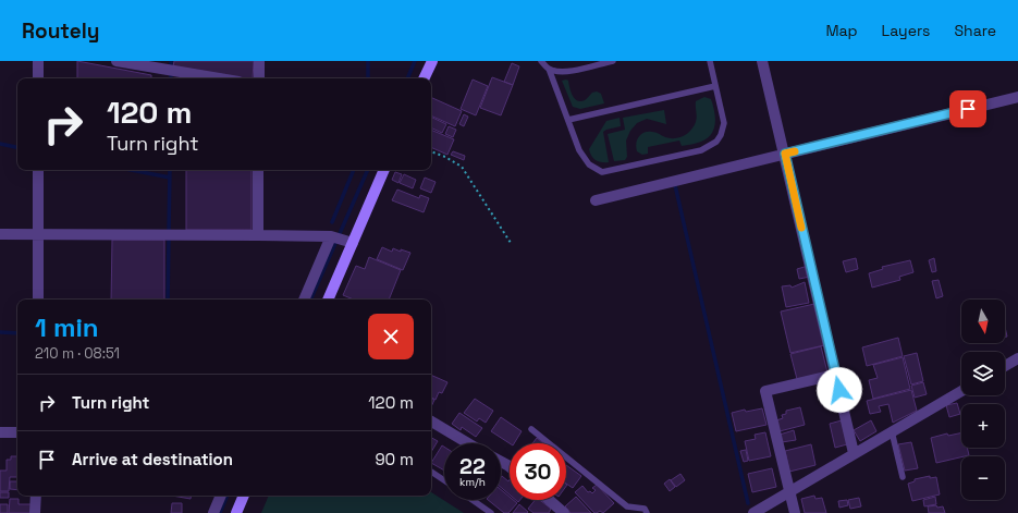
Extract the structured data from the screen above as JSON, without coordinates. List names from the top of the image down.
{
  "north": "bottom",
  "page": {
    "header": "Routely",
    "nav": ["Map", "Layers", "Share"],
    "turn": ["120 m", "Turn right"],
    "map_buttons": ["+", "−"],
    "heading": ["1 min", "210 m · 08:51"],
    "list": [
      {
        "name": "Turn right",
        "value": "120 m"
      },
      {
        "name": "Arrive at destination",
        "value": "90 m"
      }
    ],
    "speed": "22 km/h",
    "limit": "30"
  }
}
